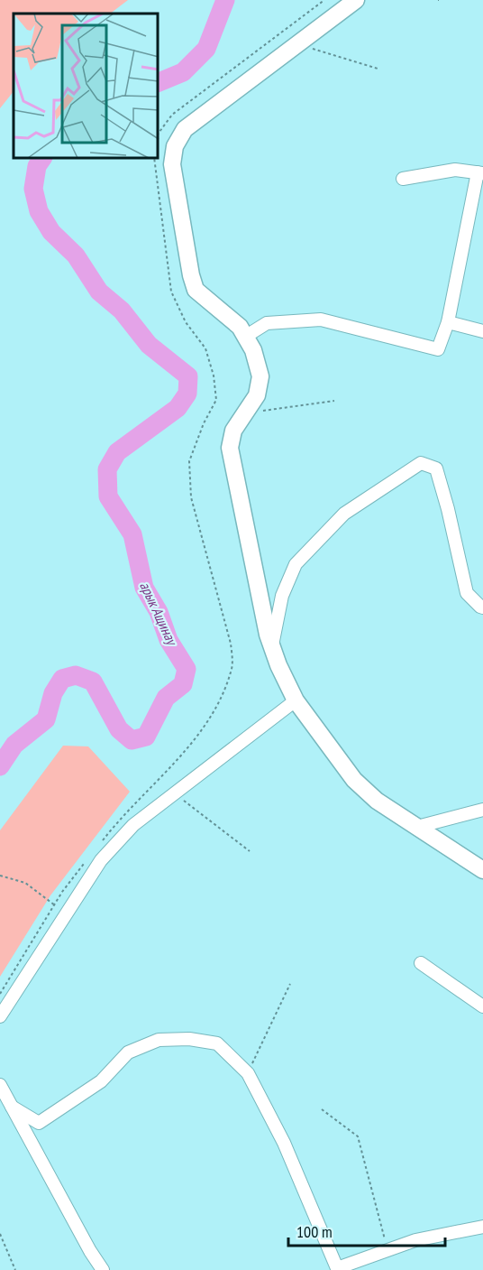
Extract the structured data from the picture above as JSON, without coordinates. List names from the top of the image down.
{
  "water": ["арык Ащинау"],
  "scale_bar": "100 m"
}
